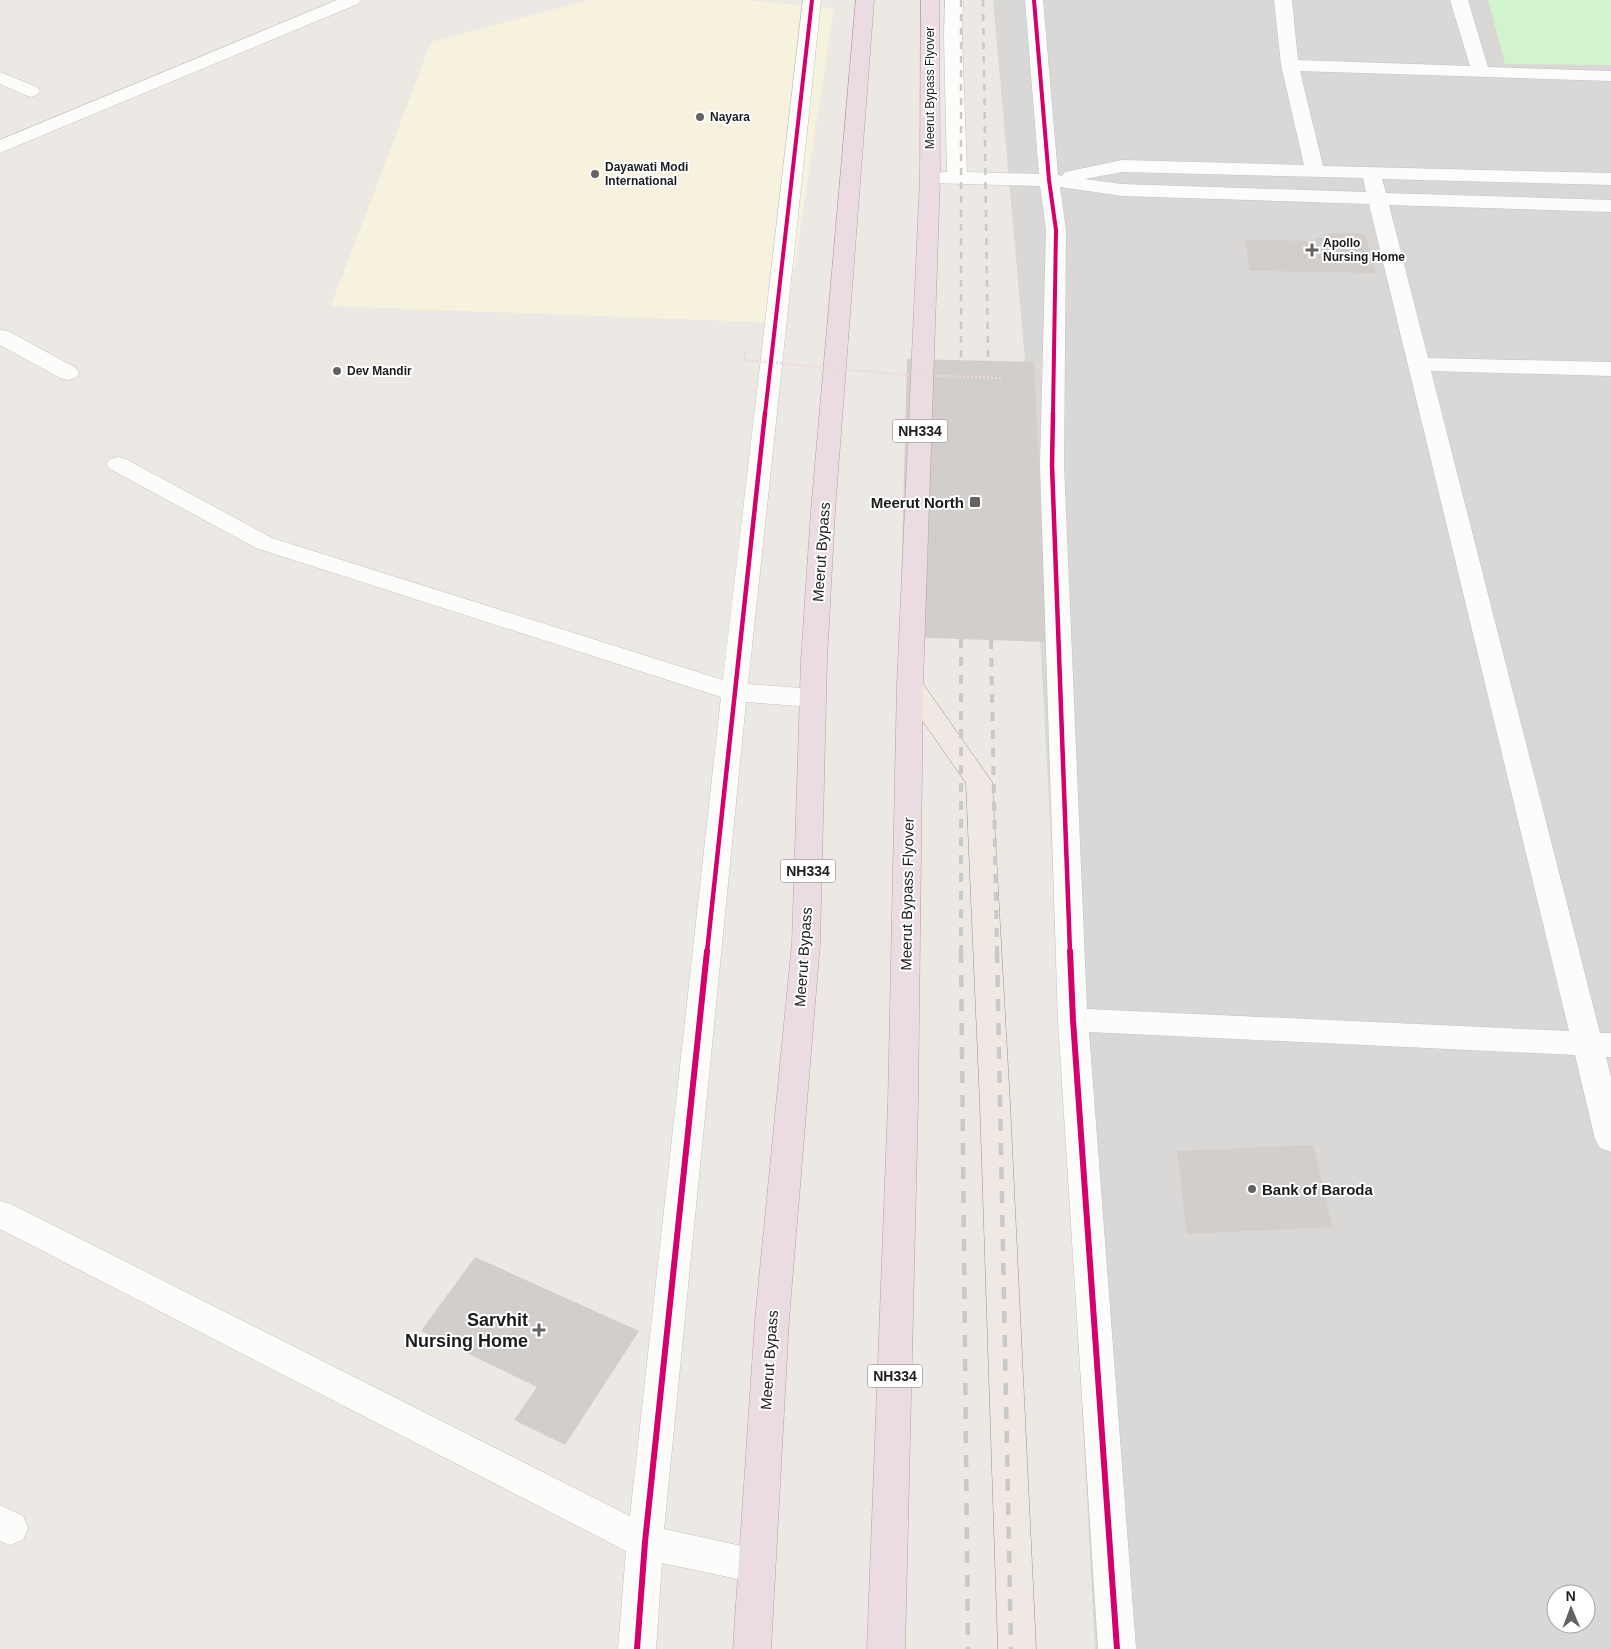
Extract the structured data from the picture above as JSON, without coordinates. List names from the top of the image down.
{
  "streets": {
    "highway": ["Meerut Bypass Flyover", "NH334", "Meerut Bypass"]
  },
  "crossings": [
    ["Meerut Bypass Flyover", "NH334"]
  ],
  "places": {
    "other": [
      "Nayara",
      "Dayawati Modi International",
      "Dev Mandir",
      "Bank of Baroda"
    ],
    "health": ["Apollo Nursing Home", "Sarvhit Nursing Home"],
    "transit": ["Meerut North"]
  },
  "north": "top"
}
